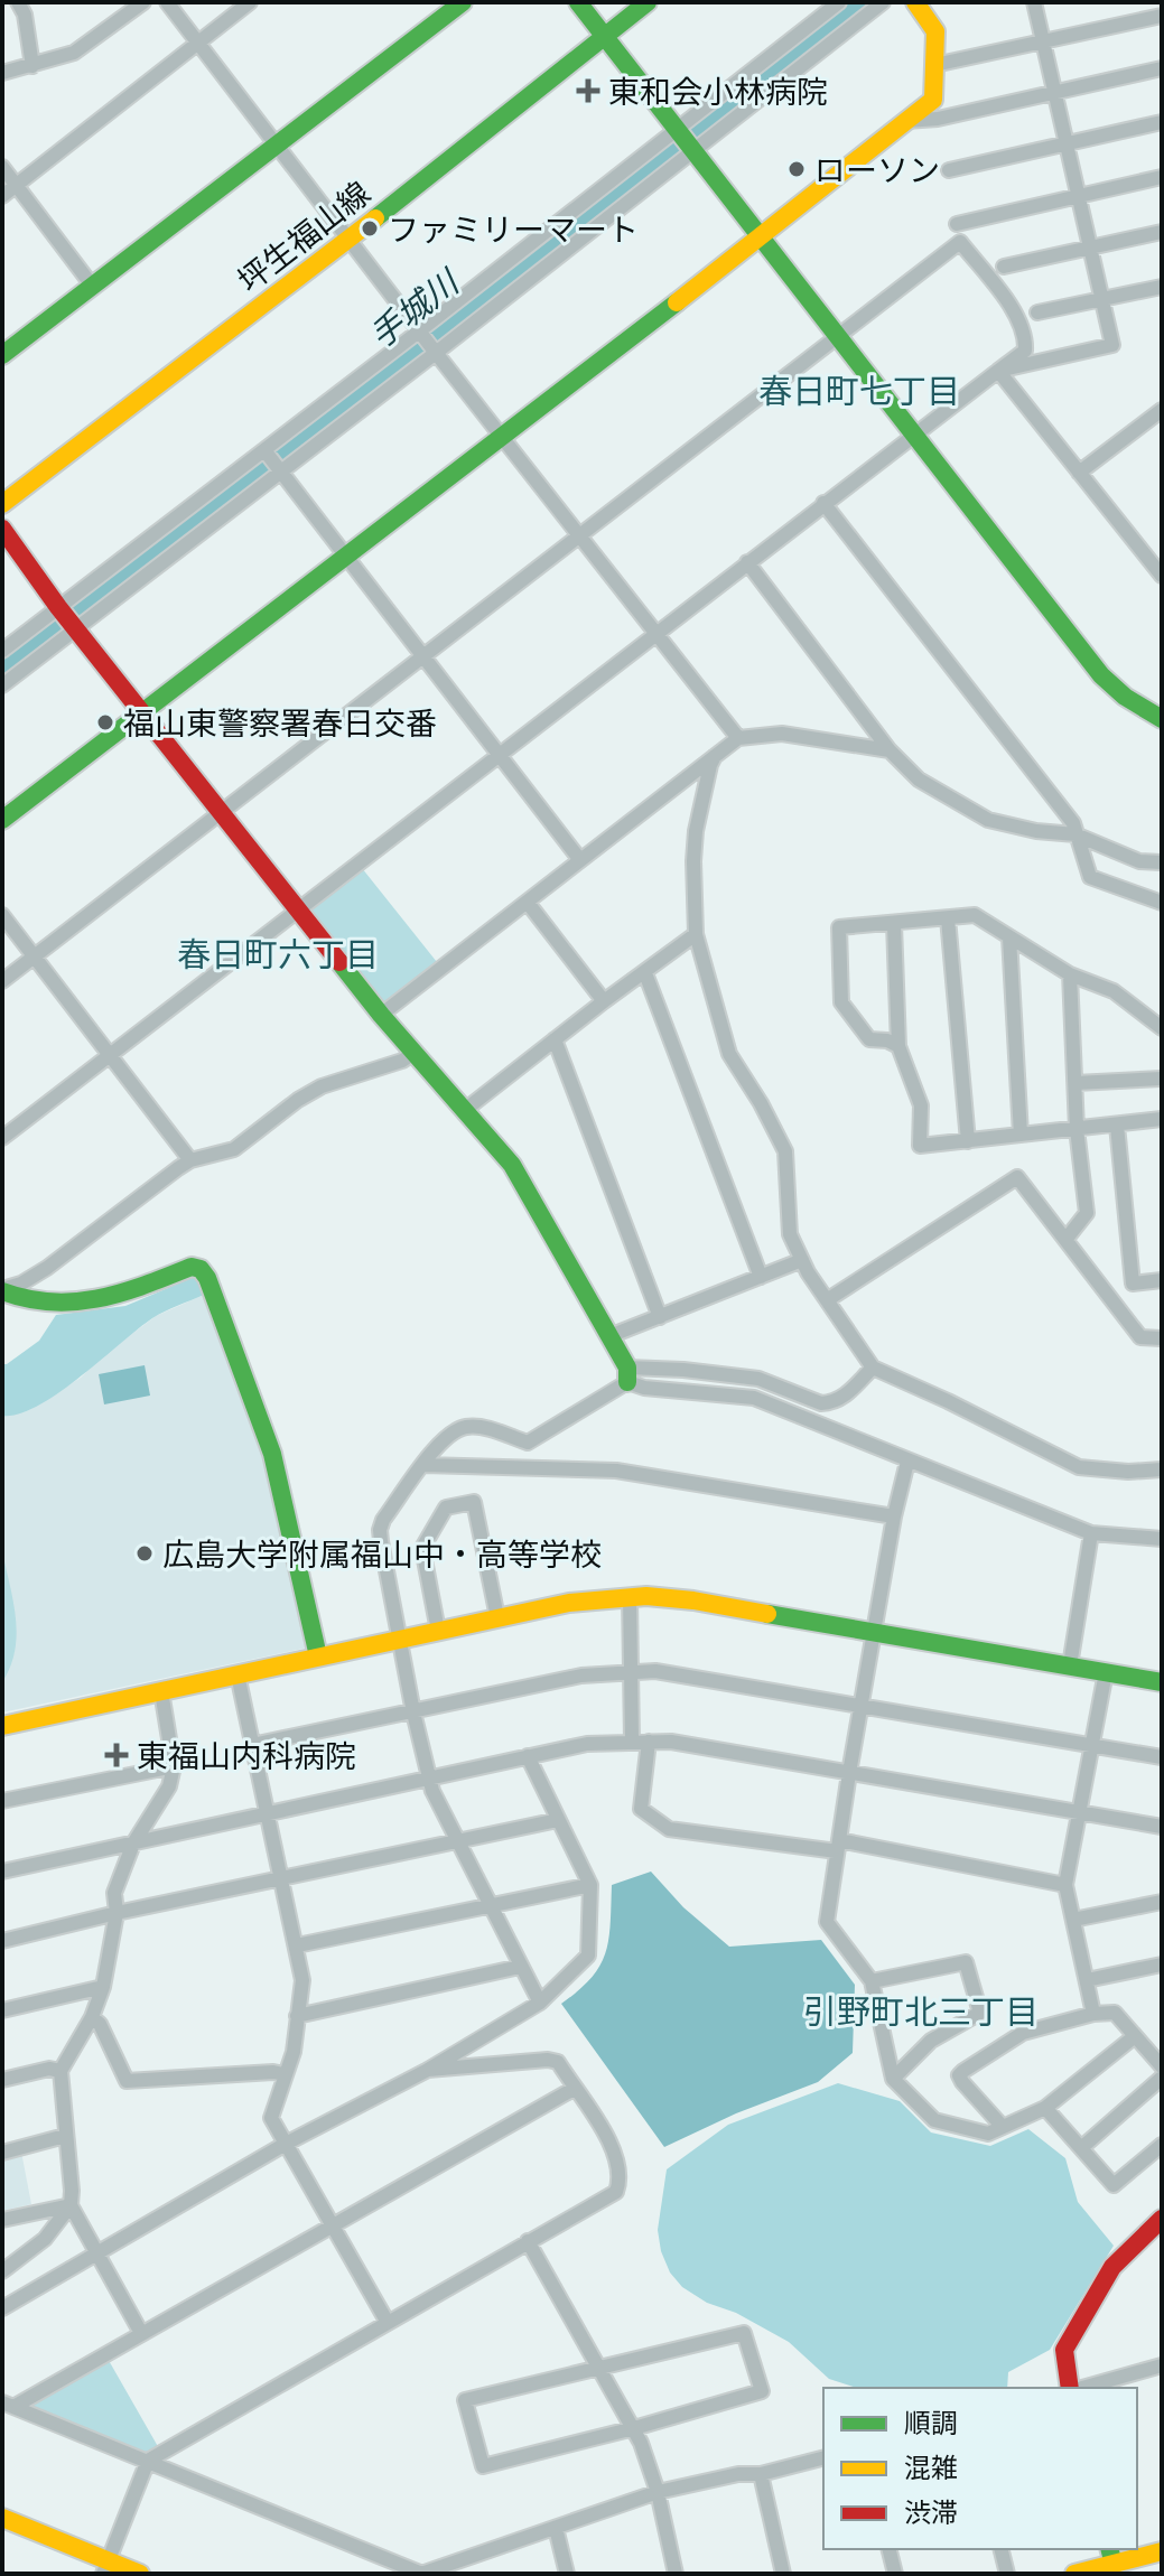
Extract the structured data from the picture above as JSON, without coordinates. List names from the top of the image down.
{
  "streets": {
    "street": ["坪生福山線"]
  },
  "districts": ["春日町七丁目", "春日町六丁目", "引野町北三丁目"],
  "water": ["手城川"],
  "places": {
    "health": ["東和会小林病院", "東福山内科病院"],
    "other": [
      "ローソン",
      "ファミリーマート",
      "福山東警察署春日交番",
      "広島大学附属福山中・高等学校"
    ]
  },
  "legend": ["順調", "混雑", "渋滞"]
}
